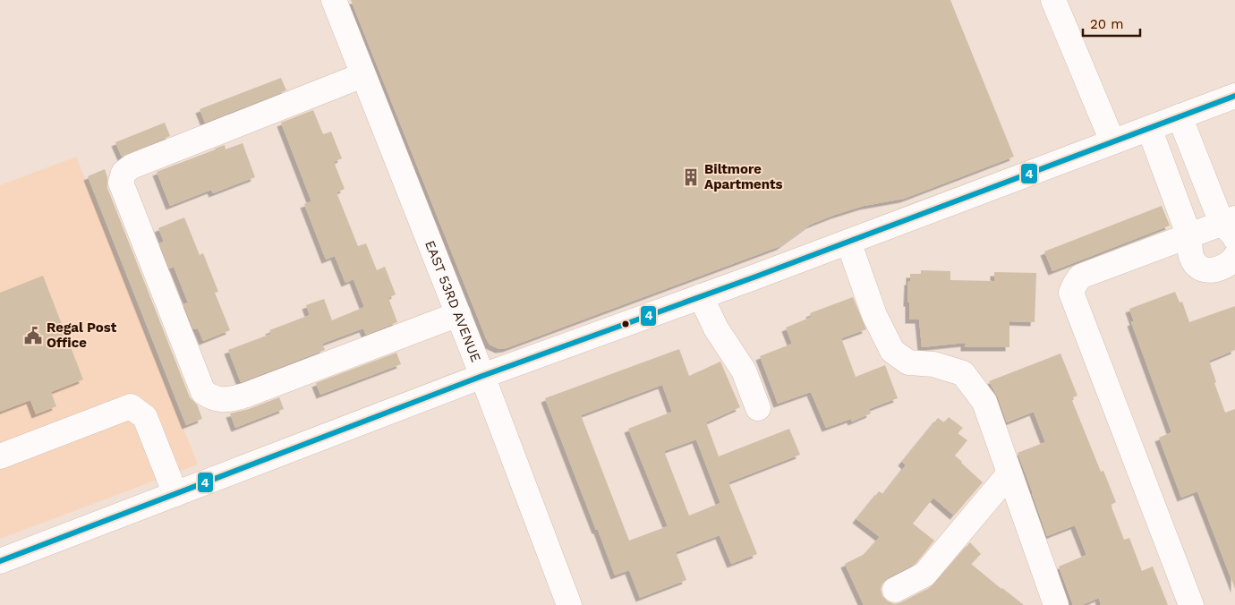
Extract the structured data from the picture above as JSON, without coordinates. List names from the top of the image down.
{
  "streets": {
    "main road": ["EAST 53RD AVENUE"]
  },
  "places": {
    "building": ["Biltmore Apartments"],
    "public building": ["Regal Post Office"]
  },
  "lines": ["transit line 4"],
  "scale_bar": "20 m"
}
